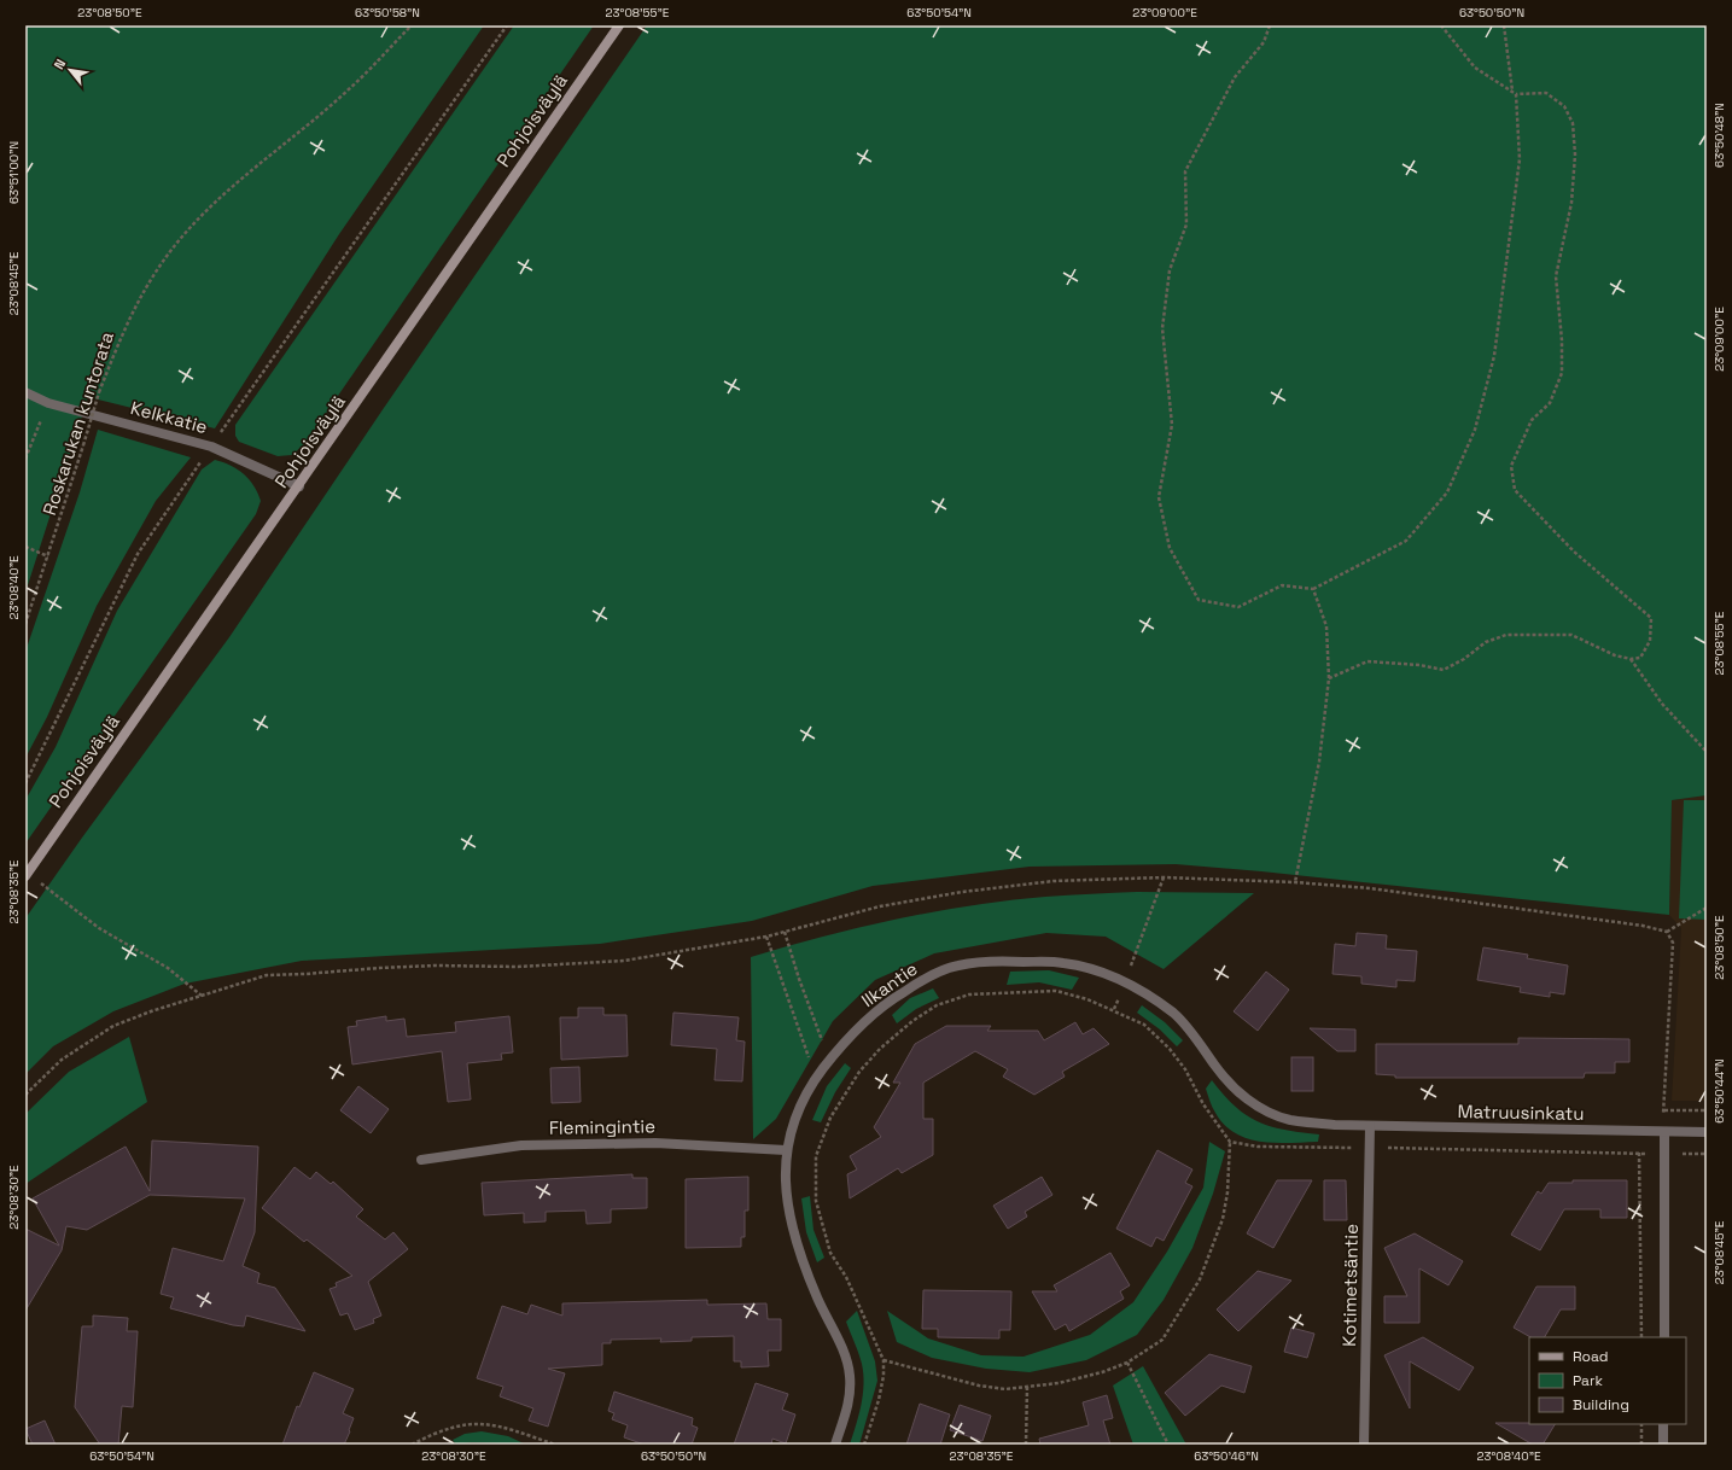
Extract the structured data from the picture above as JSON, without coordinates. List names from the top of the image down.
{
  "streets": {
    "main road": ["Pohjoisväylä"],
    "street": [
      "Kelkkatie",
      "Ilkantie",
      "Matruusinkatu",
      "Flemingintie",
      "Kotimetsäntie"
    ],
    "path": ["Roskarukan kuntorata"]
  },
  "crossings": [
    ["Pohjoisväylä", "Kelkkatie"],
    ["Ilkantie", "Matruusinkatu"],
    ["Ilkantie", "Flemingintie"],
    ["Matruusinkatu", "Kotimetsäntie"]
  ],
  "legend": ["Road", "Park", "Building"],
  "north": "top left",
  "coordinates": [
    "23°08'50\"E",
    "63°50'58\"N",
    "23°08'55\"E",
    "63°50'54\"N",
    "23°09'00\"E",
    "63°50'50\"N",
    "63°50'48\"N",
    "63°51'00\"N",
    "23°08'45\"E",
    "23°08'40\"E",
    "23°08'35\"E",
    "63°50'44\"N",
    "23°08'30\"E",
    "63°50'46\"N"
  ]
}
